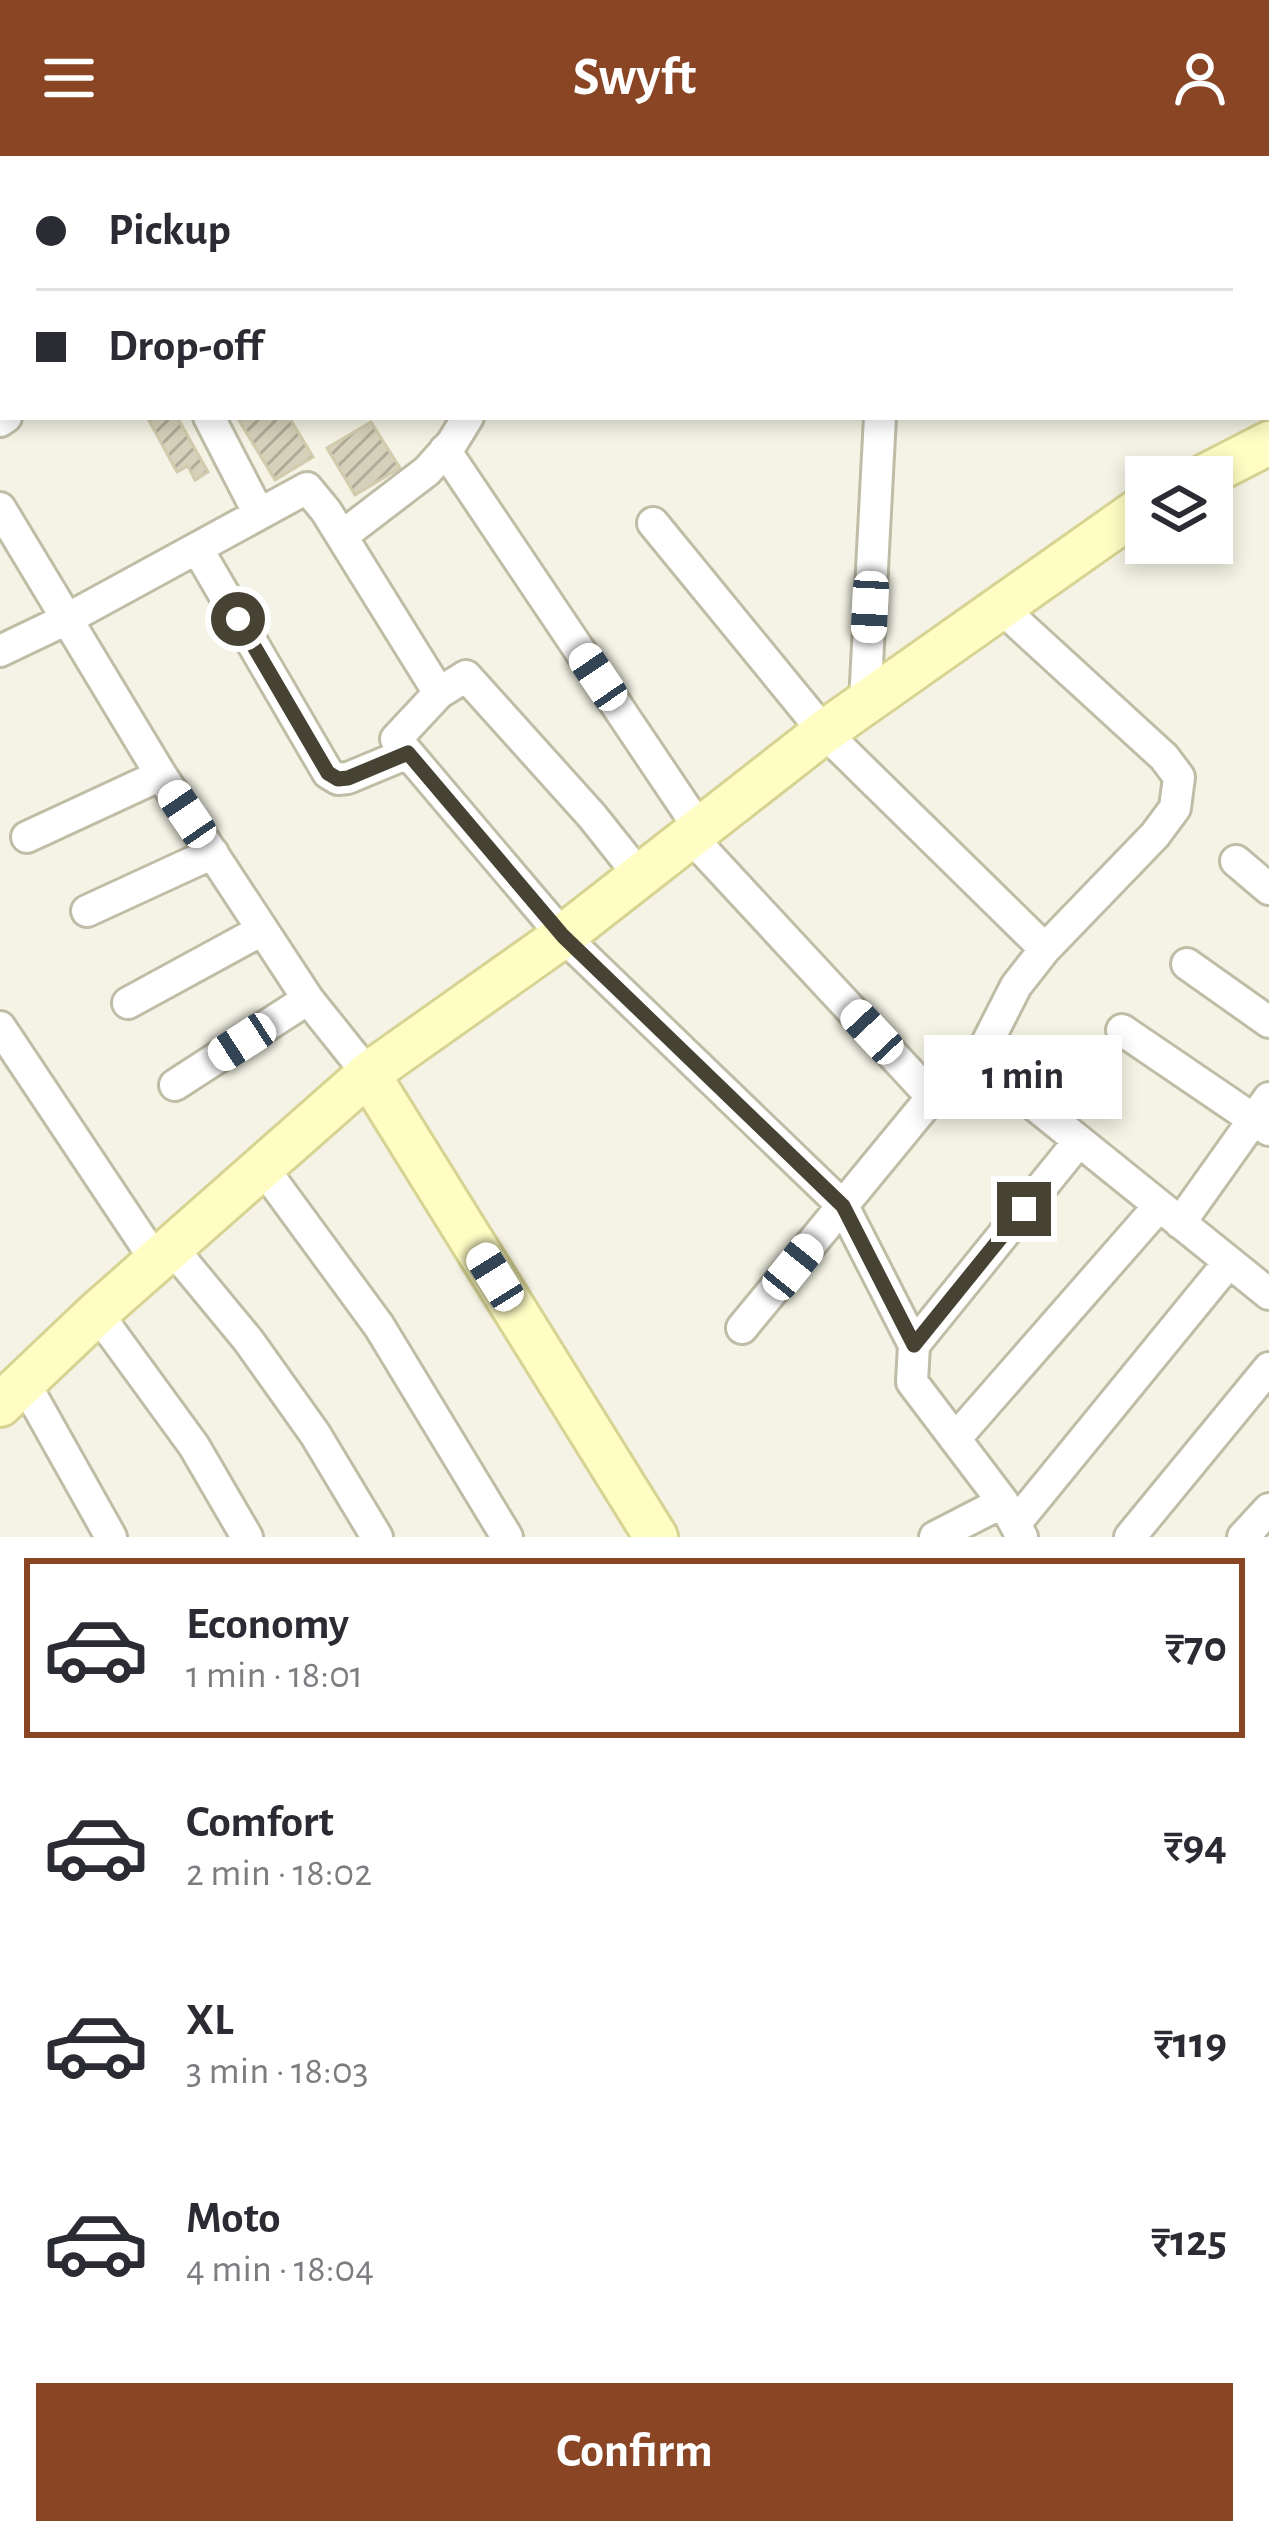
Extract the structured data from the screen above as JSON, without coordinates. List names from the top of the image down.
{
  "page": {
    "header": "Swyft",
    "banner": ["Pickup", "Drop-off"],
    "bubble": "1 min",
    "list": [
      {
        "name": "Economy",
        "note": "1 min · 18:01",
        "value": "₹70"
      },
      {
        "name": "Comfort",
        "note": "2 min · 18:02",
        "value": "₹94"
      },
      {
        "name": "XL",
        "note": "3 min · 18:03",
        "value": "₹119"
      },
      {
        "name": "Moto",
        "note": "4 min · 18:04",
        "value": "₹125"
      }
    ],
    "buttons": "Confirm"
  }
}
